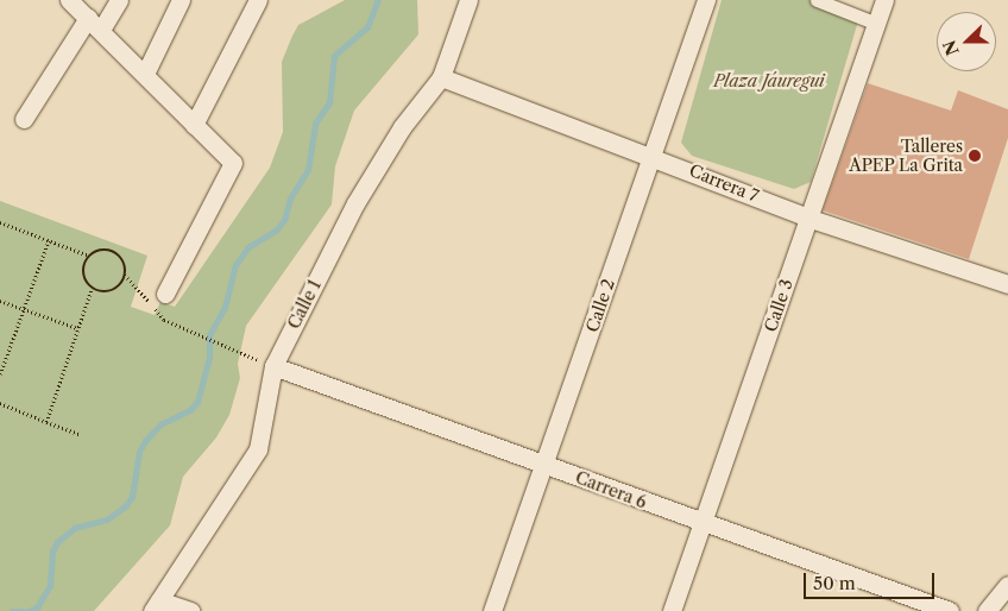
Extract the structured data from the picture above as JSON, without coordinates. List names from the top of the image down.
{
  "streets": {
    "street": [
      "Carrera 7",
      "Calle 1",
      "Calle 2",
      "Calle 3",
      "Carrera 6"
    ]
  },
  "crossings": [
    ["Carrera 7", "Calle 1"],
    ["Carrera 7", "Calle 2"],
    ["Carrera 7", "Calle 3"],
    ["Calle 1", "Carrera 6"],
    ["Calle 2", "Carrera 6"],
    ["Calle 3", "Carrera 6"]
  ],
  "parks": ["Plaza Jáuregui"],
  "places": ["Talleres APEP La Grita"],
  "scale_bar": "50 m",
  "north": "left"
}
